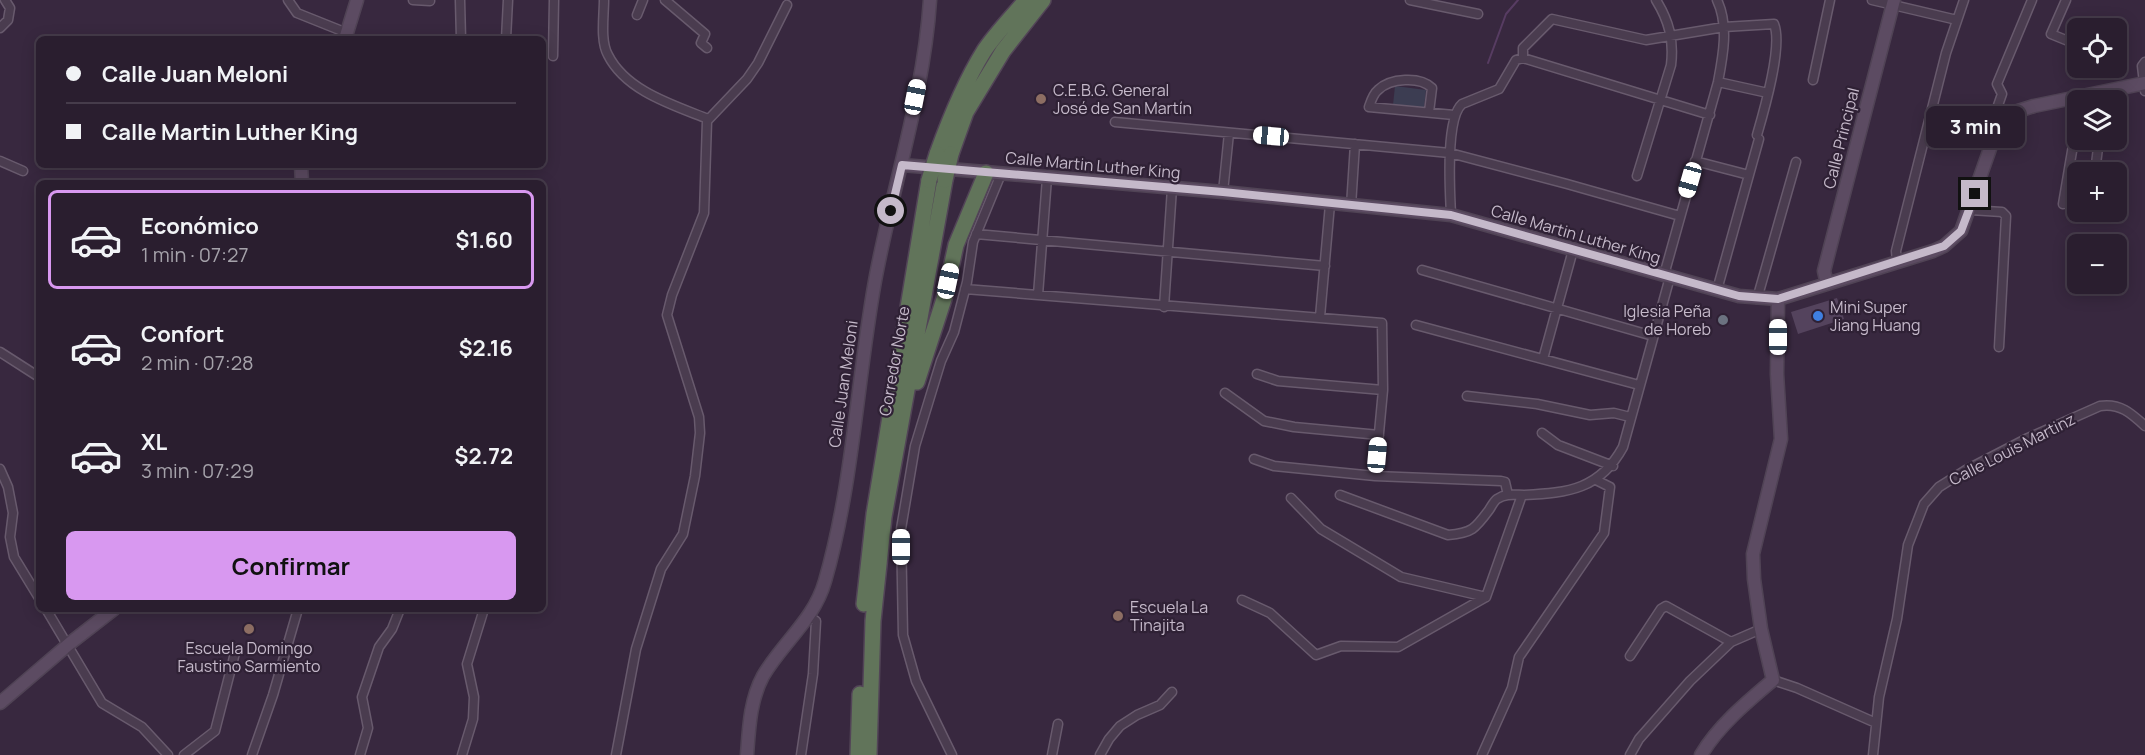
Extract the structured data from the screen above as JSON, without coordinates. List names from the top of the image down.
{
  "streets": {
    "highway": ["Corredor Norte"],
    "street": [
      "Calle Principal",
      "Calle Martin Luther King",
      "Calle Juan Meloni",
      "Calle Louis Martinz"
    ]
  },
  "crossings": [
    ["Calle Principal", "Calle Martin Luther King"],
    ["Calle Martin Luther King", "Calle Juan Meloni"]
  ],
  "places": [
    "C.E.B.G. General José de San Martín",
    "Mini Super Jiang Huang",
    "Iglesia Peña de Horeb",
    "Escuela La Tinajita",
    "Escuela Domingo Faustino Sarmiento"
  ],
  "page": {
    "map_buttons": ["+", "−"],
    "banner": ["Calle Juan Meloni", "Calle Martin Luther King"],
    "bubble": "3 min",
    "list": [
      {
        "name": "Económico",
        "note": "1 min · 07:27",
        "value": "$1.60"
      },
      {
        "name": "Confort",
        "note": "2 min · 07:28",
        "value": "$2.16"
      },
      {
        "name": "XL",
        "note": "3 min · 07:29",
        "value": "$2.72"
      }
    ],
    "buttons": "Confirmar"
  }
}
